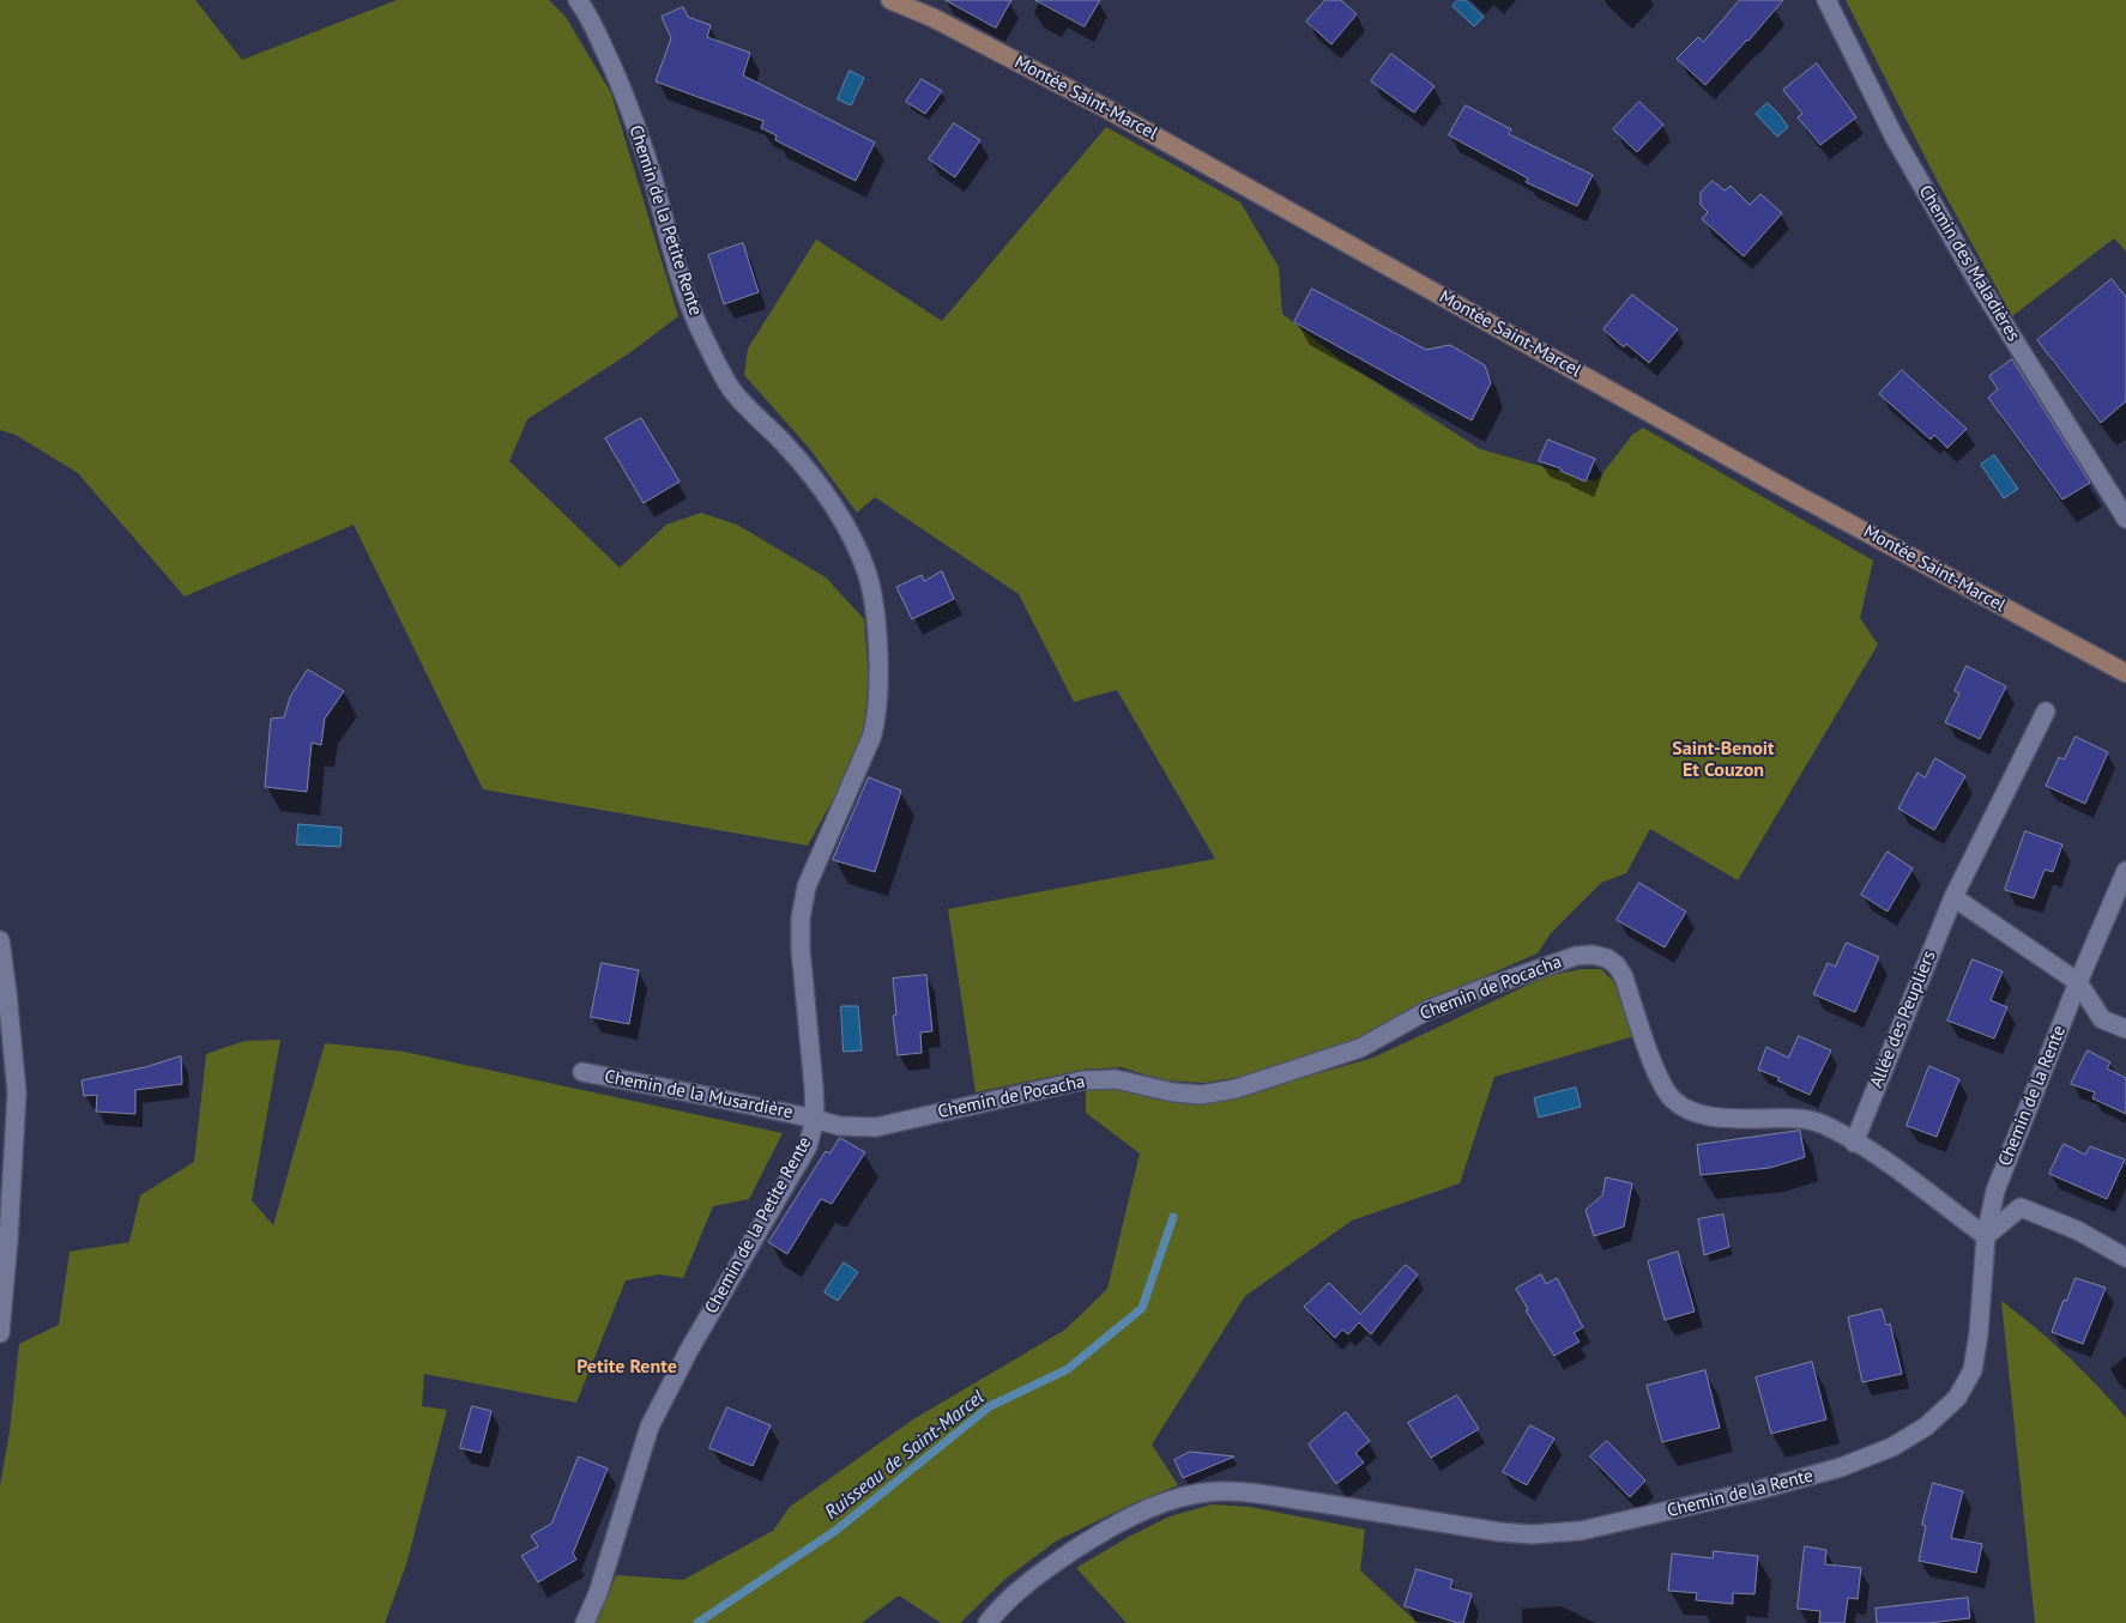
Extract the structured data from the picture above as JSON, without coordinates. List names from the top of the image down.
{
  "streets": {
    "main road": ["Montée Saint-Marcel"],
    "street": [
      "Chemin de la Petite Rente",
      "Chemin des Maladières",
      "Chemin de Pocacha",
      "Allée des Peupliers",
      "Chemin de la Musardière",
      "Chemin de la Rente"
    ]
  },
  "crossings": [
    ["Chemin de la Petite Rente", "Chemin de Pocacha"],
    ["Chemin de la Petite Rente", "Chemin de la Musardière"],
    ["Chemin de Pocacha", "Allée des Peupliers"],
    ["Chemin de Pocacha", "Chemin de la Musardière"],
    ["Chemin de Pocacha", "Chemin de la Rente"]
  ],
  "districts": ["Saint-Benoit Et Couzon", "Petite Rente"],
  "water": ["Ruisseau de Saint-Marcel"]
}
